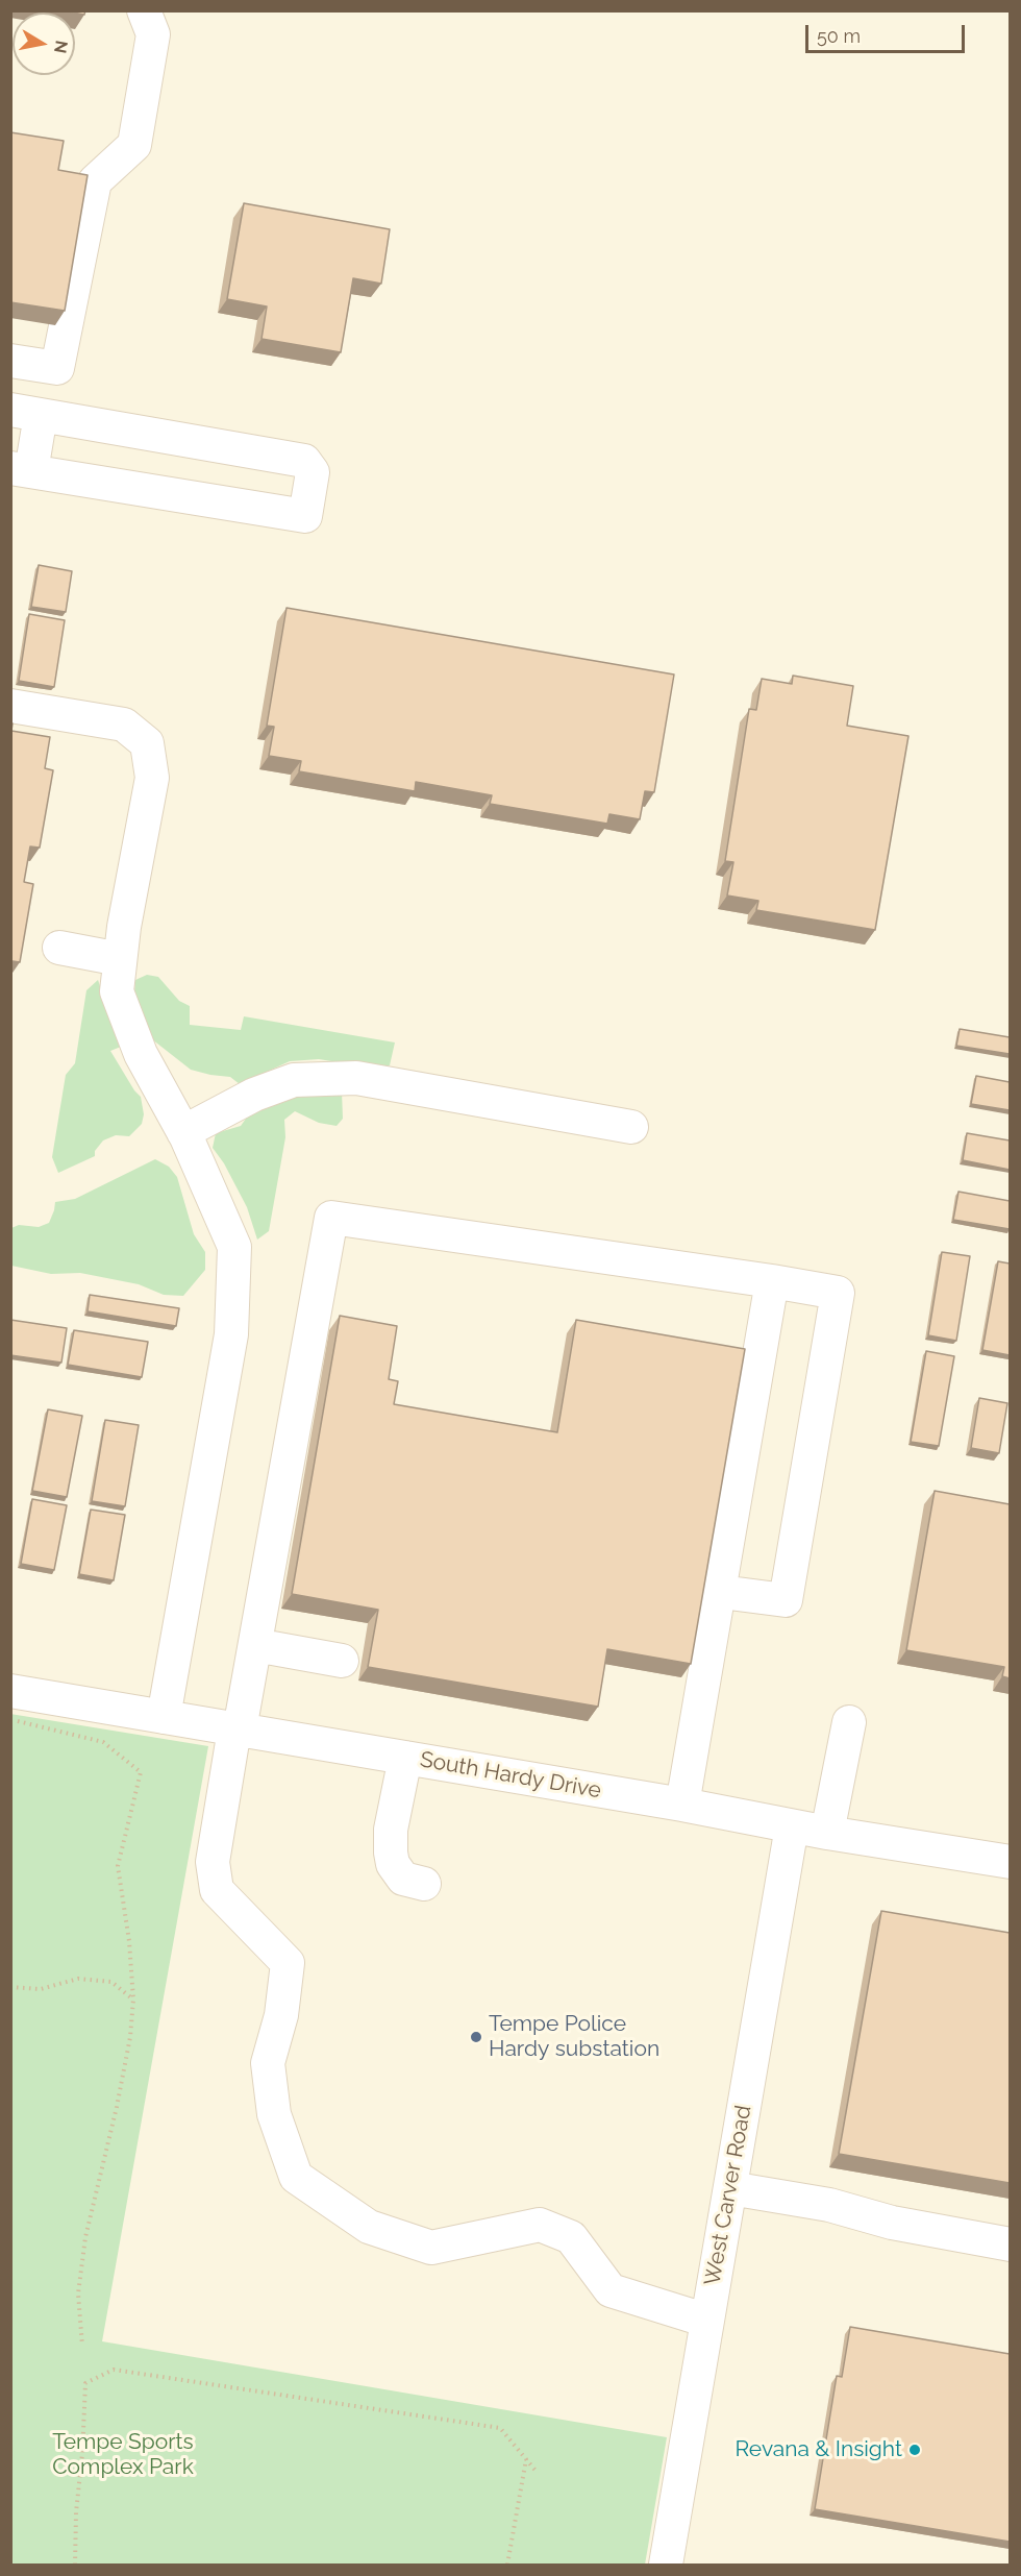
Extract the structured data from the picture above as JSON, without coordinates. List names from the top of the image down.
{
  "streets": {
    "street": ["South Hardy Drive", "West Carver Road"]
  },
  "crossings": [
    ["South Hardy Drive", "West Carver Road"]
  ],
  "parks": ["Tempe Sports Complex Park"],
  "places": ["Tempe Police Hardy substation", "Revana & Insight"],
  "scale_bar": "50 m",
  "north": "right"
}
